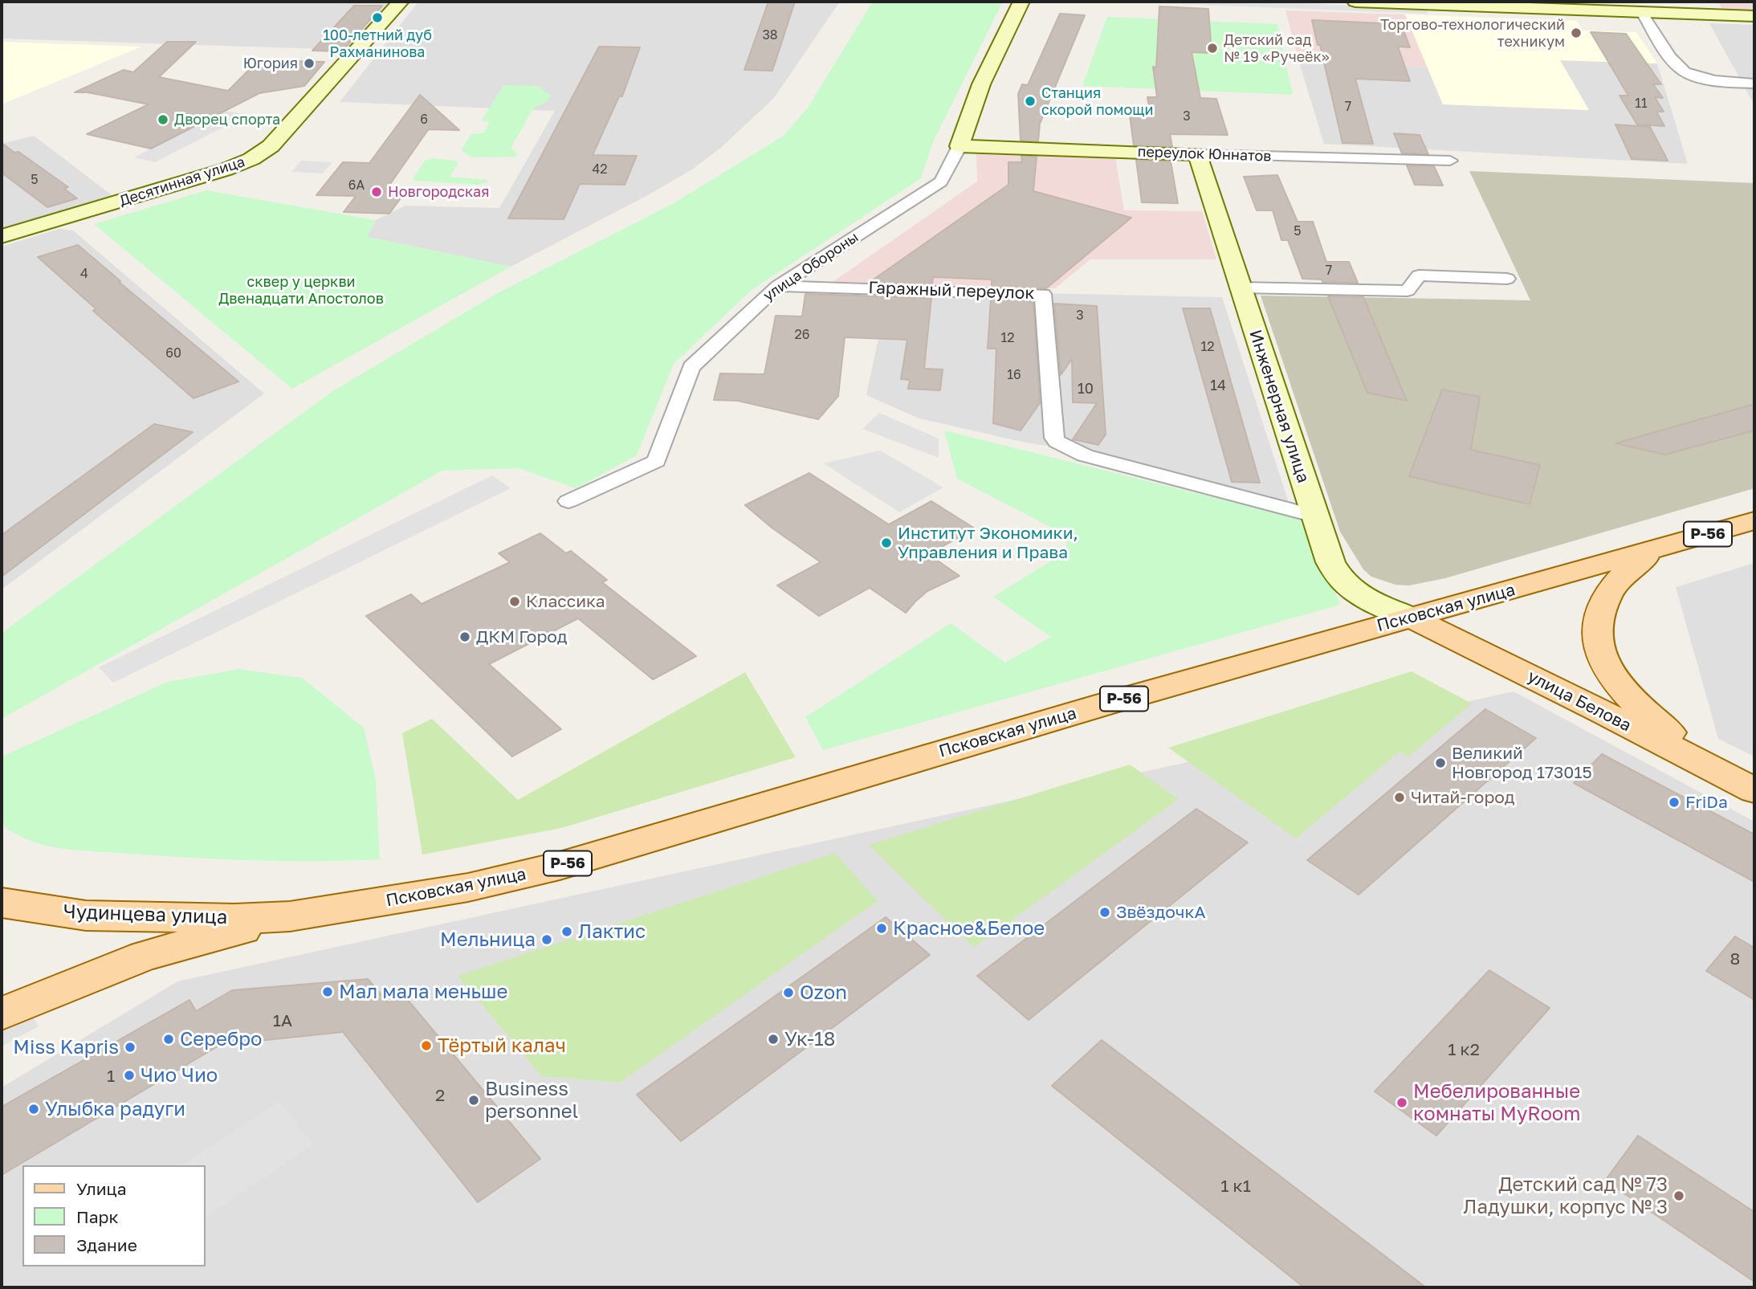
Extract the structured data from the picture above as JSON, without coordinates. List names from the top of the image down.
{
  "streets": {
    "main road": [
      "Р-56",
      "Псковская улица",
      "улица Белова",
      "Чудинцева улица"
    ],
    "street": [
      "переулок Юннатов",
      "Десятинная улица",
      "улица Обороны",
      "Гаражный переулок",
      "Инженерная улица"
    ]
  },
  "crossings": [
    ["переулок Юннатов", "улица Обороны"],
    ["переулок Юннатов", "Инженерная улица"],
    ["улица Обороны", "Гаражный переулок"],
    ["Гаражный переулок", "Инженерная улица"],
    ["Инженерная улица", "Псковская улица"],
    ["Инженерная улица", "улица Белова"],
    ["Псковская улица", "улица Белова"],
    ["Псковская улица", "Чудинцева улица"]
  ],
  "parks": ["сквер у церкви Двенадцати Апостолов"],
  "places": [
    "100-летний дуб Рахманинова",
    "Торгово-технологический техникум",
    "Детский сад № 19 «Ручеёк»",
    "Югория",
    "Станция скорой помощи",
    "Дворец спорта",
    "Новгородская",
    "Институт Экономики, Управления и Права",
    "Классика",
    "ДКМ Город",
    "Великий Новгород 173015",
    "Читай-город",
    "FriDa",
    "ЗвёздочкА",
    "Красное&Белое",
    "Лактис",
    "Мельница",
    "Мал мала меньше",
    "Ozon",
    "Серебро",
    "Ук-18",
    "Тёртый калач",
    "Miss Kapris",
    "Чио Чио",
    "Business personnel",
    "Мебелированные комнаты MyRoom",
    "Улыбка радуги",
    "Детский сад № 73 Ладушки, корпус № 3"
  ],
  "house_numbers": [
    "38",
    "11",
    "7",
    "3",
    "6",
    "42",
    "5",
    "6А",
    "5",
    "7",
    "4",
    "3",
    "26",
    "12",
    "12",
    "60",
    "16",
    "14",
    "10",
    "8",
    "1А",
    "1 к2",
    "1",
    "2",
    "1 к1"
  ],
  "legend": ["Улица", "Парк", "Здание"]
}
